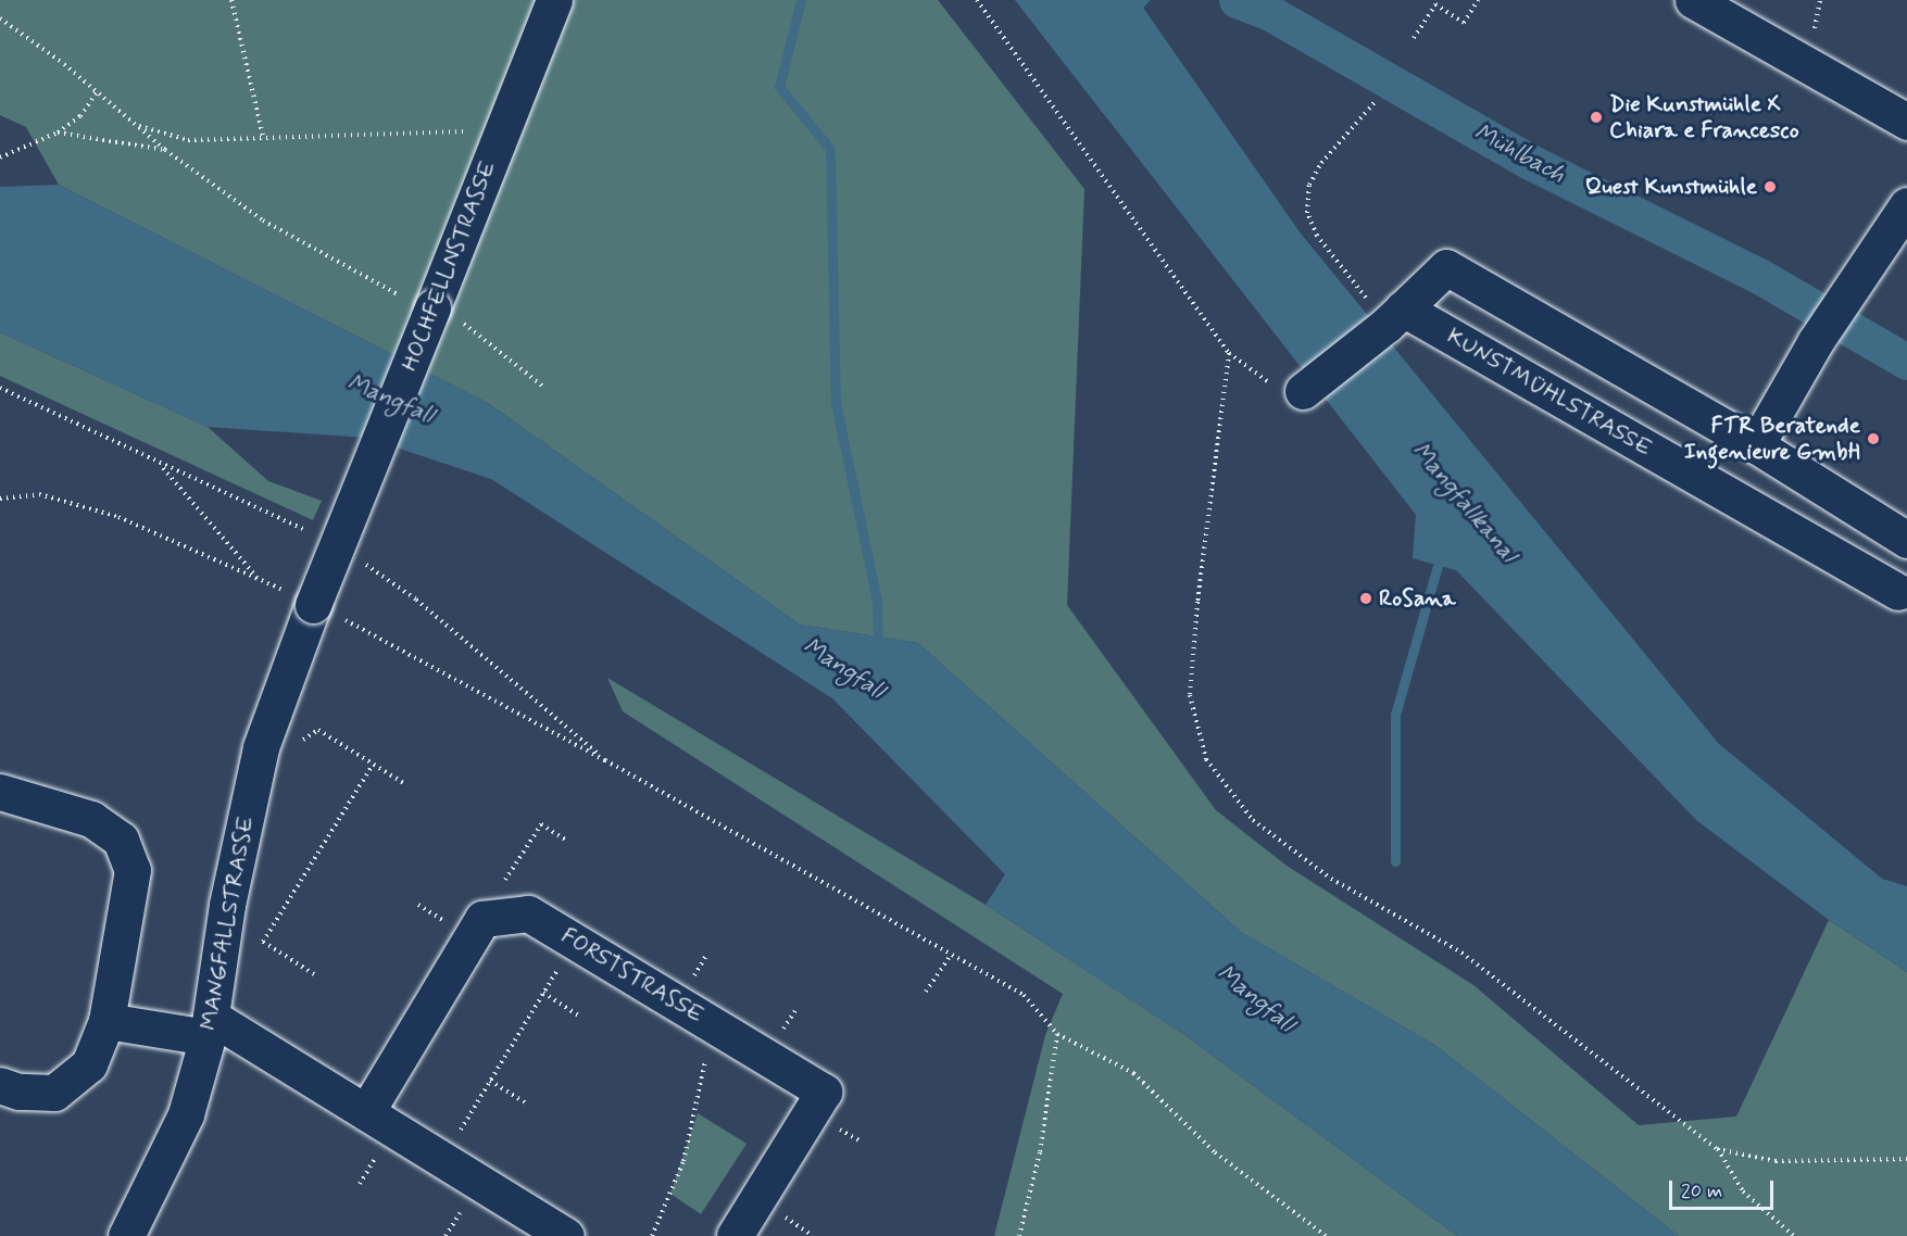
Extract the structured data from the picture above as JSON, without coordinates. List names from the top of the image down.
{
  "streets": {
    "street": [
      "HOCHFELLNSTRASSE",
      "KUNSTMÜHLSTRASSE",
      "MANGFALLSTRASSE",
      "FORSTSTRASSE"
    ]
  },
  "crossings": [
    ["HOCHFELLNSTRASSE", "MANGFALLSTRASSE"]
  ],
  "water": ["Mühlbach", "Mangfall", "Mangfallkanal"],
  "places": [
    "Die Kunstmühle X Chiara e Francesco",
    "Quest Kunstmühle",
    "FTR Beratende Ingenieure GmbH",
    "RoSana"
  ],
  "scale_bar": "20 m"
}
